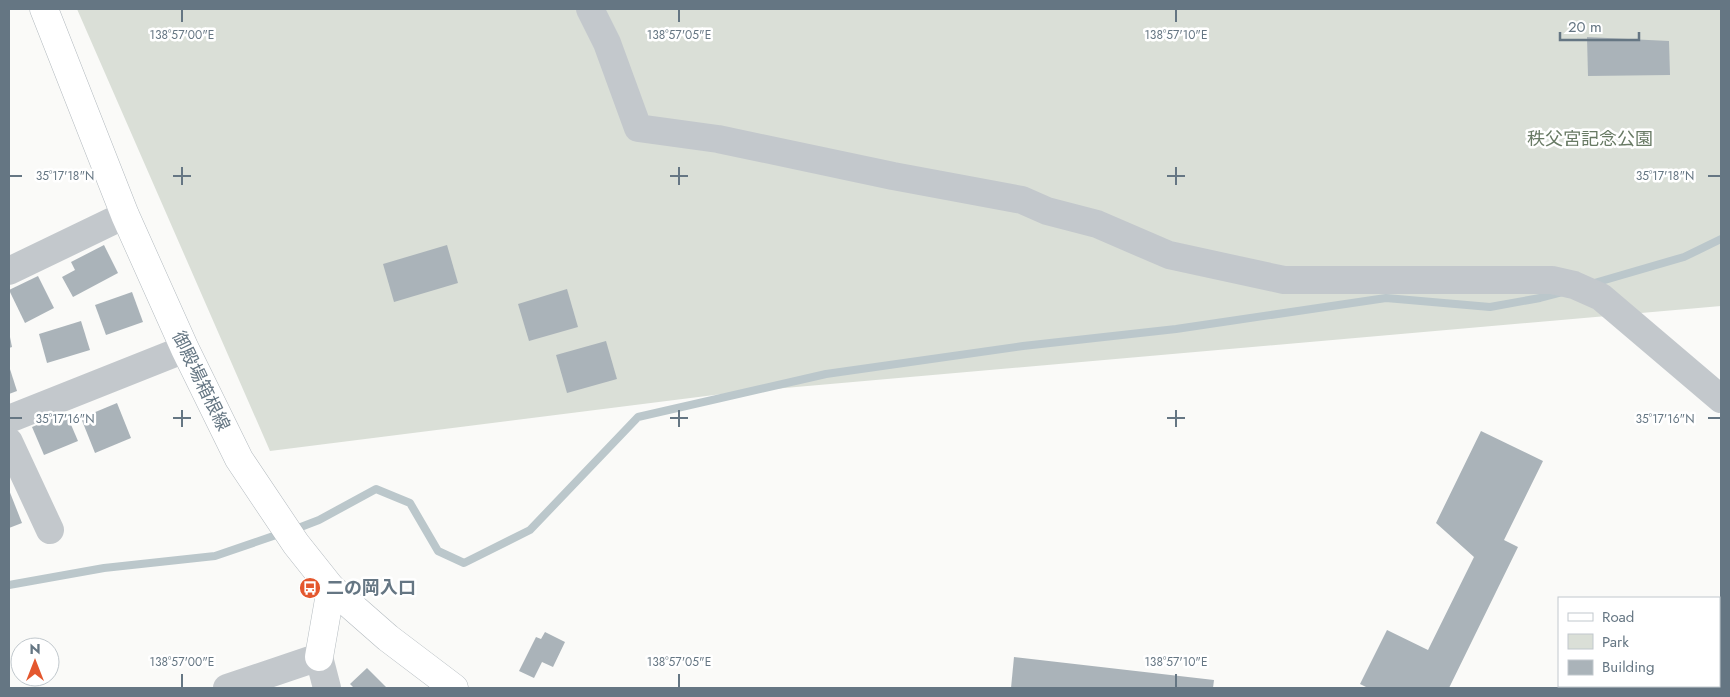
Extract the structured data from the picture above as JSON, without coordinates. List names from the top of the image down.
{
  "streets": {
    "main road": ["御殿場箱根線"]
  },
  "parks": ["秩父宮記念公園"],
  "places": {
    "bus stop": ["二の岡入口"]
  },
  "legend": ["Road", "Park", "Building"],
  "scale_bar": "20 m",
  "north": "top",
  "coordinates": [
    "138°57'00\"E",
    "138°57'05\"E",
    "138°57'10\"E",
    "35°17'18\"N",
    "35°17'16\"N"
  ]
}
